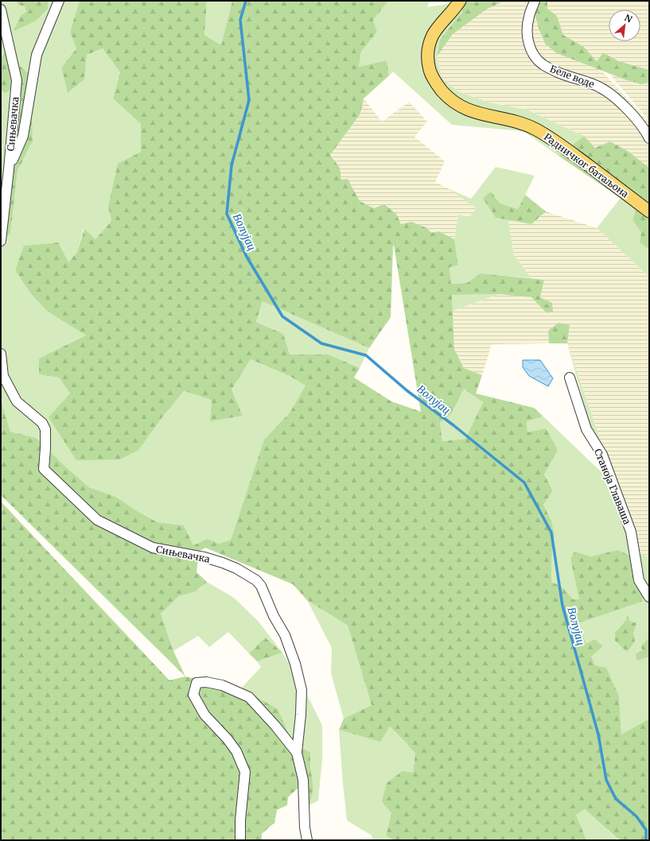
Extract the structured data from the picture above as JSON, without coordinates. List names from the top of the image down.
{
  "streets": {
    "main road": ["Радничког батаљона"],
    "street": ["Беле воде", "Сињевачка", "Станоја Главаша"]
  },
  "water": ["Волујац"],
  "north": "top right"
}
